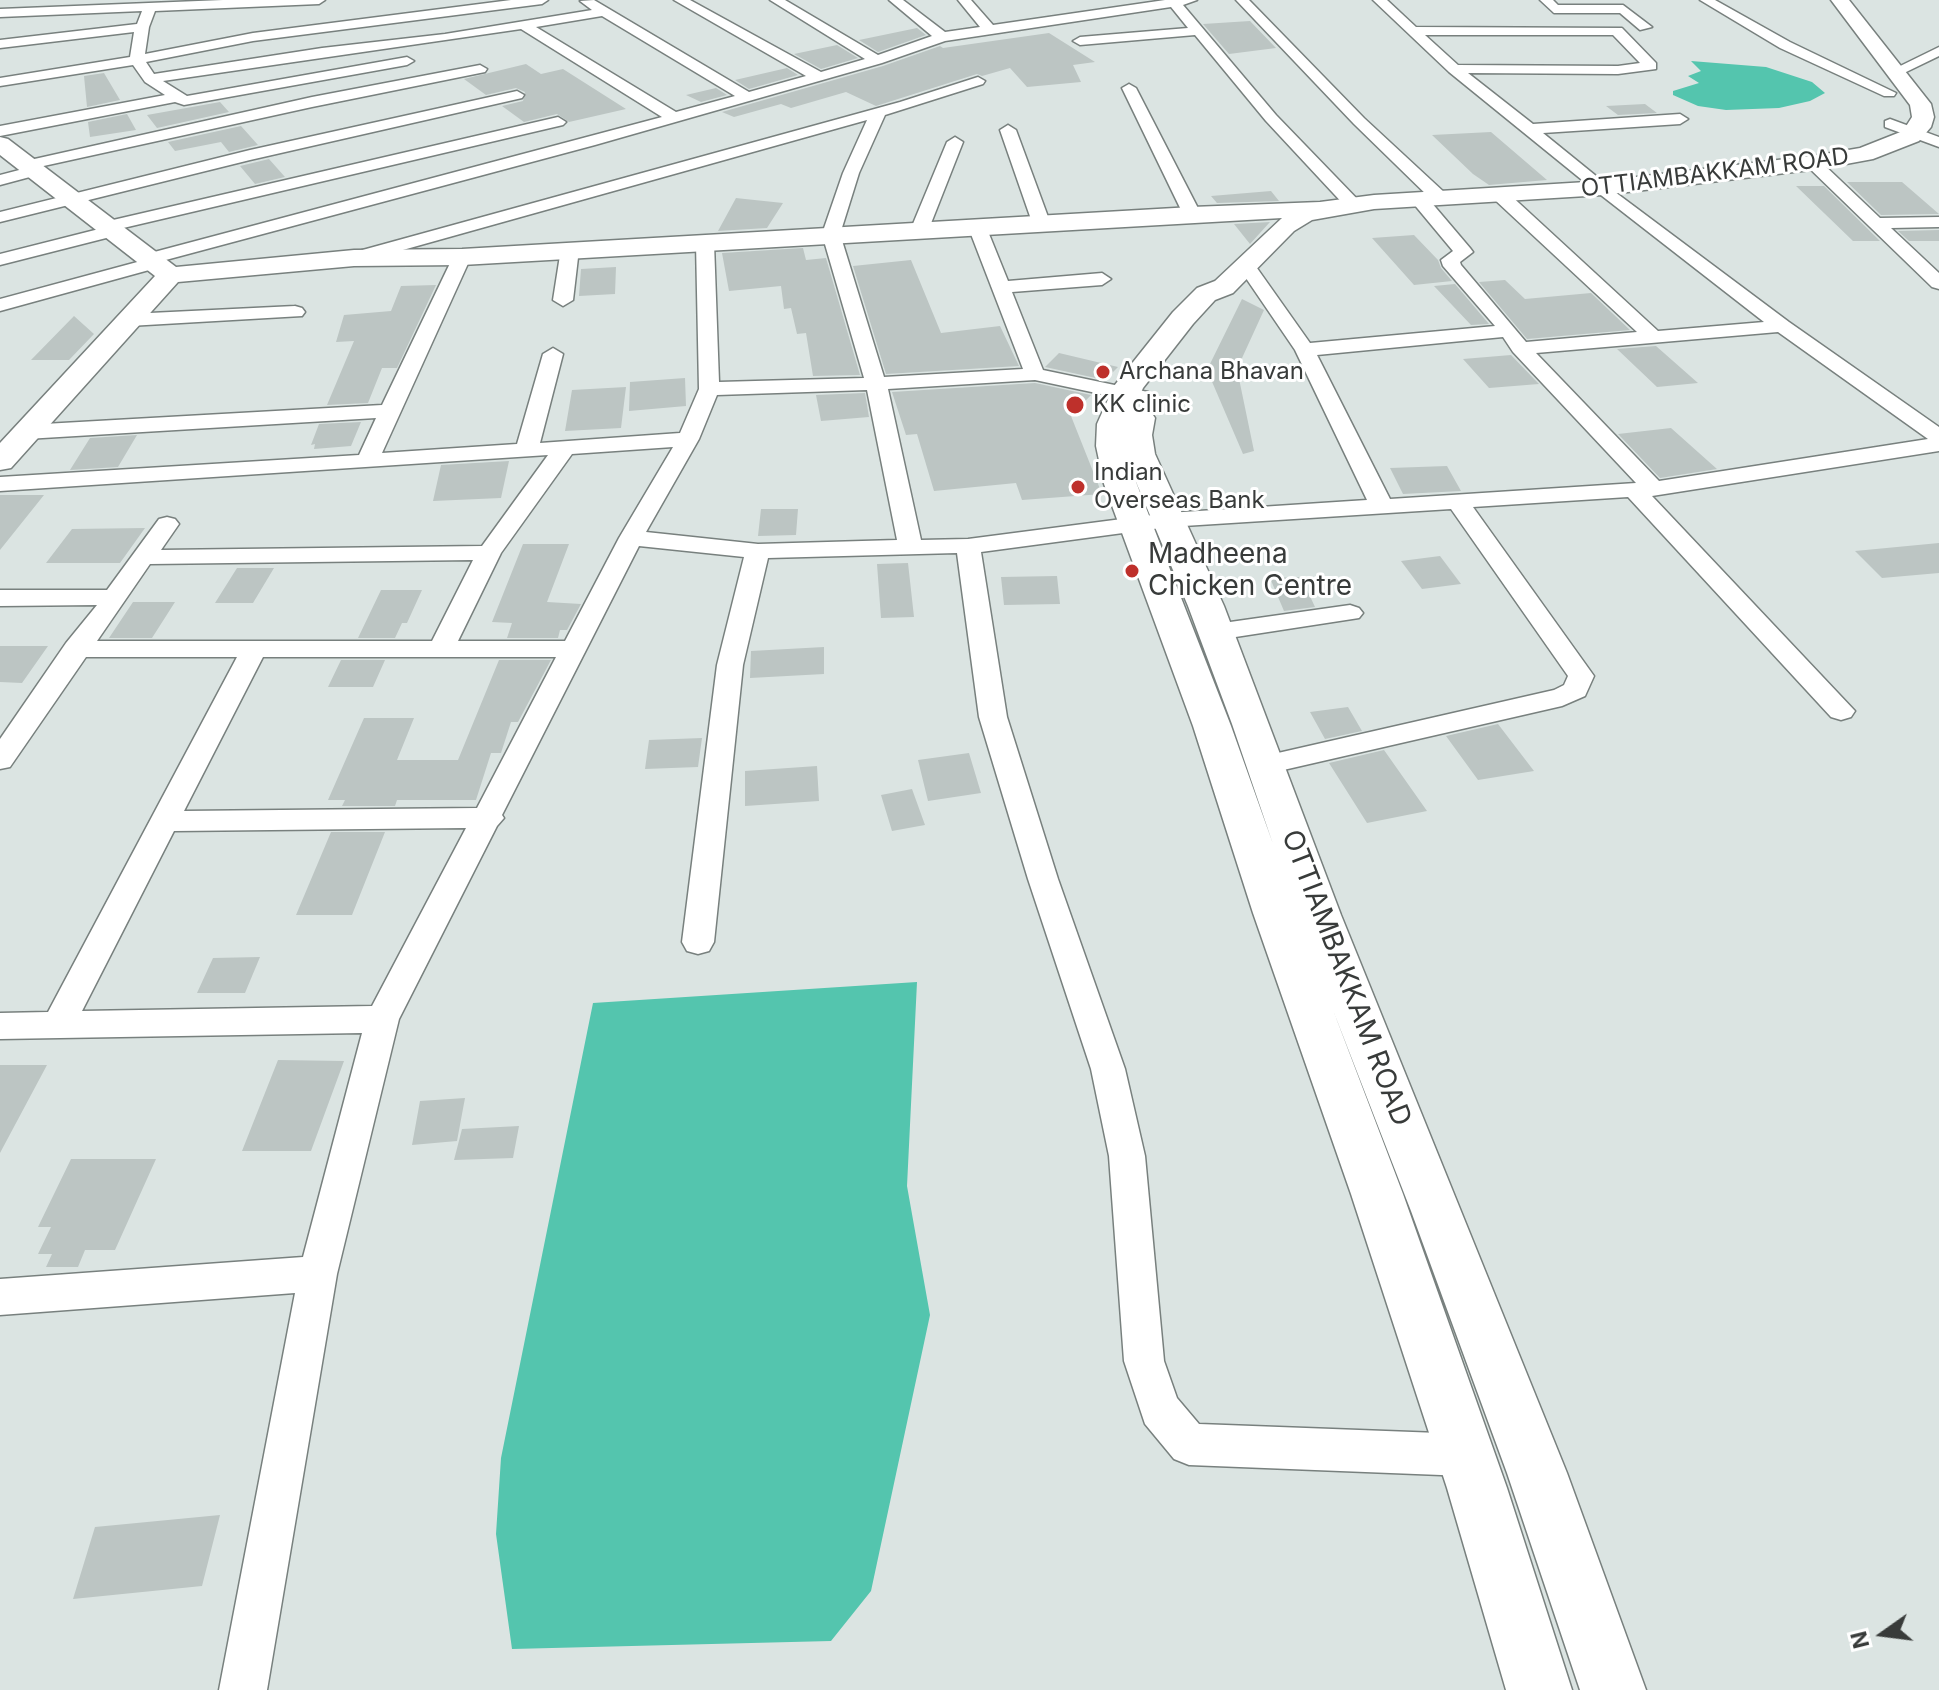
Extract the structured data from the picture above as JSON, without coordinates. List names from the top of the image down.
{
  "streets": {
    "street": ["OTTIAMBAKKAM ROAD"]
  },
  "places": [
    "Archana Bhavan",
    "KK clinic",
    "Indian Overseas Bank",
    "Madheena Chicken Centre"
  ],
  "north": "left"
}
